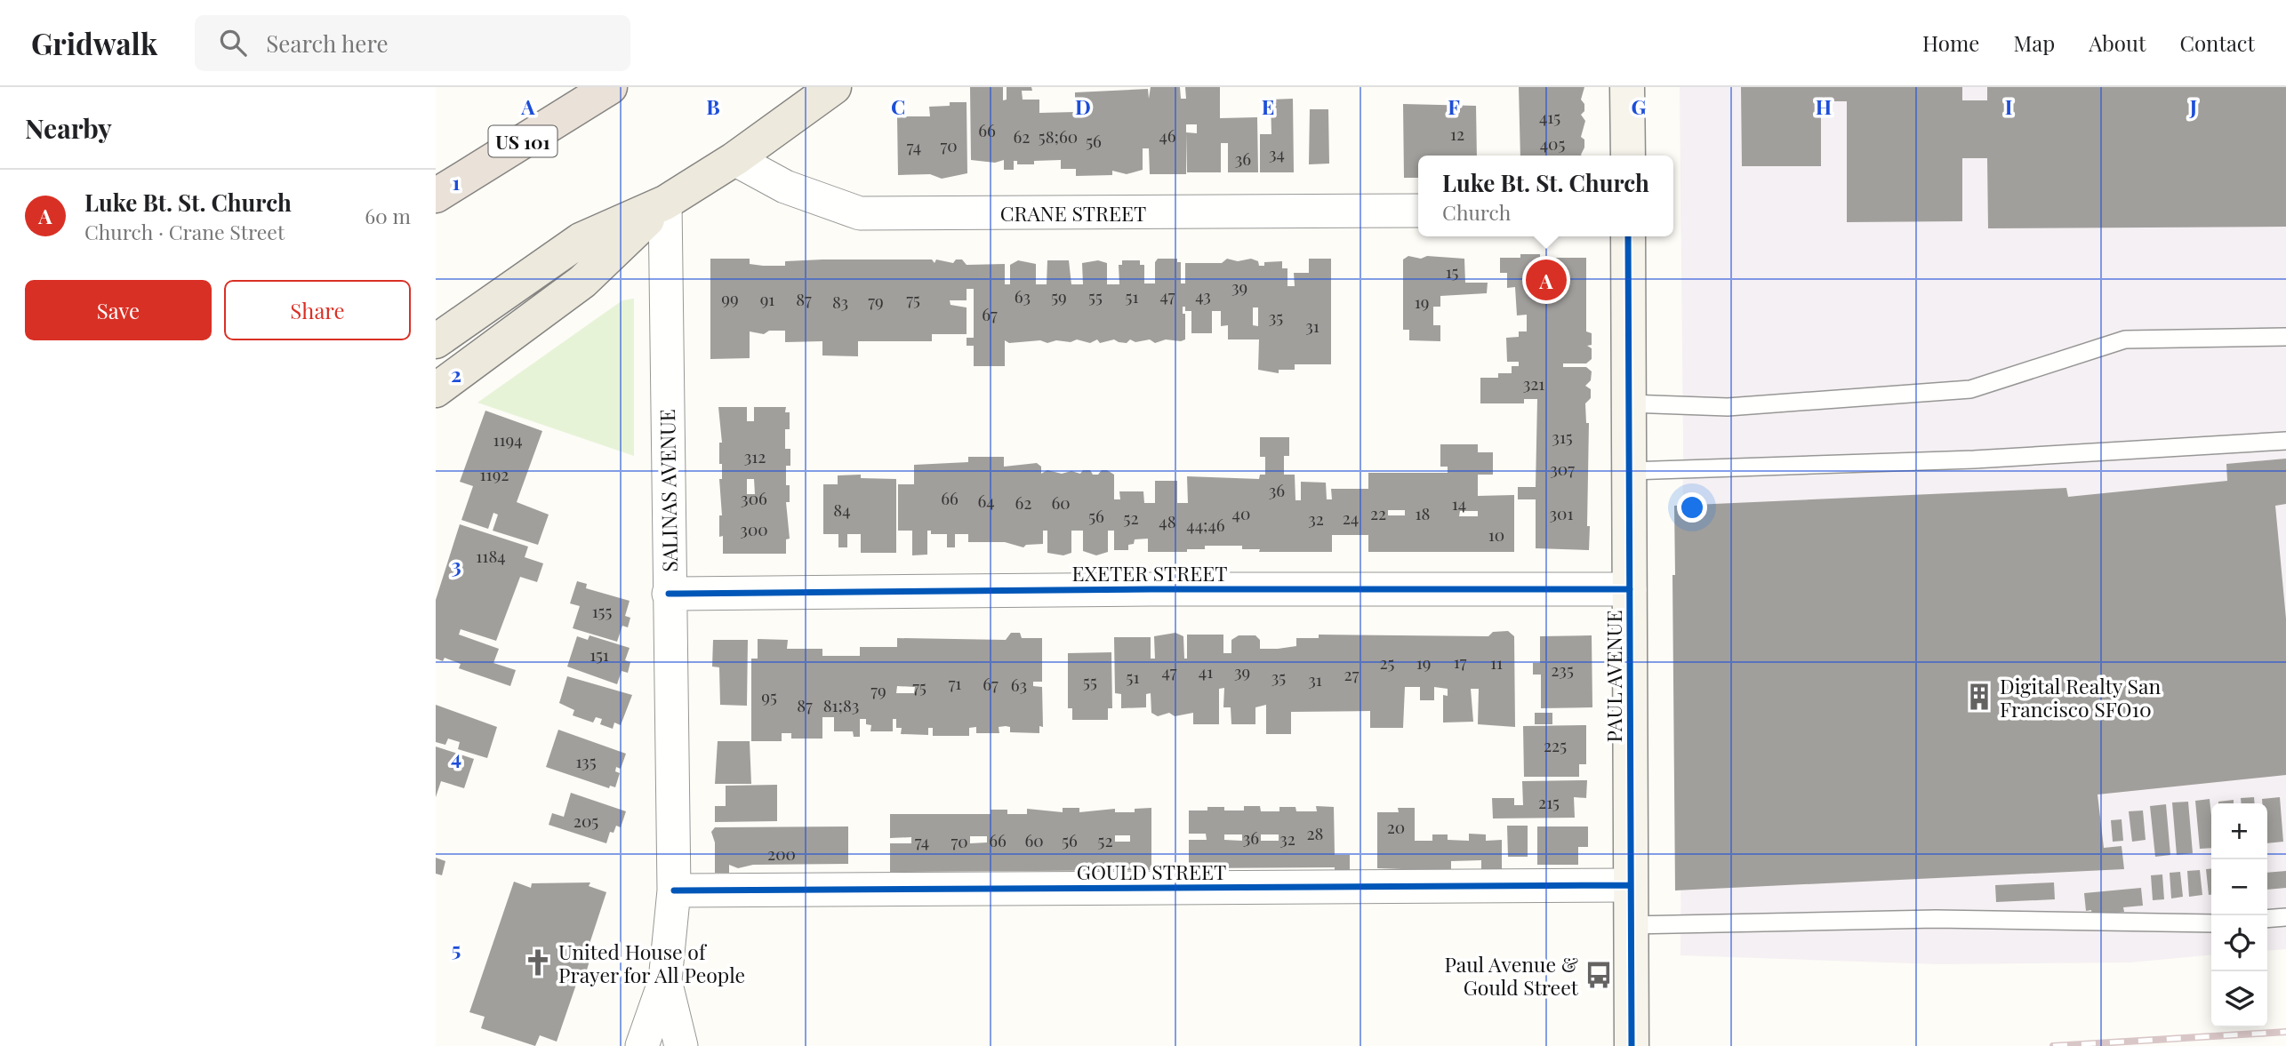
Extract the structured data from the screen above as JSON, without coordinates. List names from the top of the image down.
{
  "streets": {
    "highway": ["US 101"],
    "main road": ["PAUL AVENUE"],
    "street": [
      "CRANE STREET",
      "SALINAS AVENUE",
      "EXETER STREET",
      "GOULD STREET"
    ]
  },
  "crossings": [
    ["SALINAS AVENUE", "EXETER STREET"],
    ["SALINAS AVENUE", "GOULD STREET"],
    ["EXETER STREET", "PAUL AVENUE"],
    ["PAUL AVENUE", "GOULD STREET"]
  ],
  "places": {
    "building": ["Digital Realty San Francisco SFO10"],
    "church": ["United House of Prayer for All People"],
    "bus stop": ["Paul Avenue & Gould Street"]
  },
  "house_numbers": [
    "415",
    "66",
    "12",
    "46",
    "62",
    "58;60",
    "56",
    "405",
    "70",
    "74",
    "34",
    "36",
    "15",
    "39",
    "47",
    "43",
    "63",
    "59",
    "55",
    "51",
    "99",
    "91",
    "87",
    "75",
    "79",
    "83",
    "19",
    "67",
    "35",
    "31",
    "321",
    "315",
    "1194",
    "312",
    "307",
    "1192",
    "36",
    "306",
    "66",
    "64",
    "62",
    "60",
    "14",
    "84",
    "40",
    "22",
    "18",
    "301",
    "56",
    "52",
    "24",
    "32",
    "48",
    "44;46",
    "300",
    "10",
    "1184",
    "155",
    "151",
    "17",
    "25",
    "19",
    "11",
    "235",
    "47",
    "41",
    "39",
    "27",
    "51",
    "35",
    "31",
    "55",
    "71",
    "67",
    "63",
    "75",
    "79",
    "95",
    "87",
    "81;83",
    "225",
    "135",
    "215",
    "205",
    "20",
    "28",
    "36",
    "32",
    "66",
    "60",
    "56",
    "52",
    "74",
    "70",
    "200"
  ],
  "page": {
    "header": "Gridwalk",
    "search": "Search here",
    "nav": [
      "Home",
      "Map",
      "About",
      "Contact"
    ],
    "heading": "Nearby",
    "popup": ["Luke Bt. St. Church", "Church"],
    "list": [
      {
        "mark": "A",
        "name": "Luke Bt. St. Church",
        "note": "Church · Crane Street",
        "value": "60 m"
      }
    ],
    "pins": "A",
    "buttons": ["Save", "Share"],
    "map_buttons": ["+", "−"]
  },
  "grid": {
    "columns": [
      "A",
      "B",
      "C",
      "D",
      "E",
      "F",
      "G",
      "H",
      "I",
      "J"
    ],
    "rows": [
      "1",
      "2",
      "3",
      "4",
      "5"
    ]
  }
}
